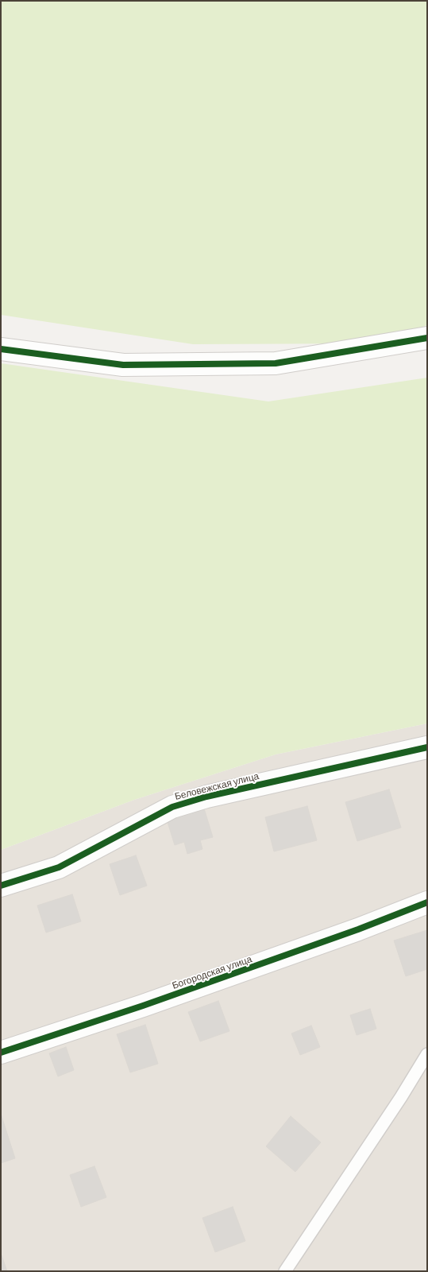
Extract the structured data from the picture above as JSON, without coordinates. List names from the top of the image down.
{
  "streets": {
    "street": ["Беловежская улица", "Богородская улица"]
  }
}
